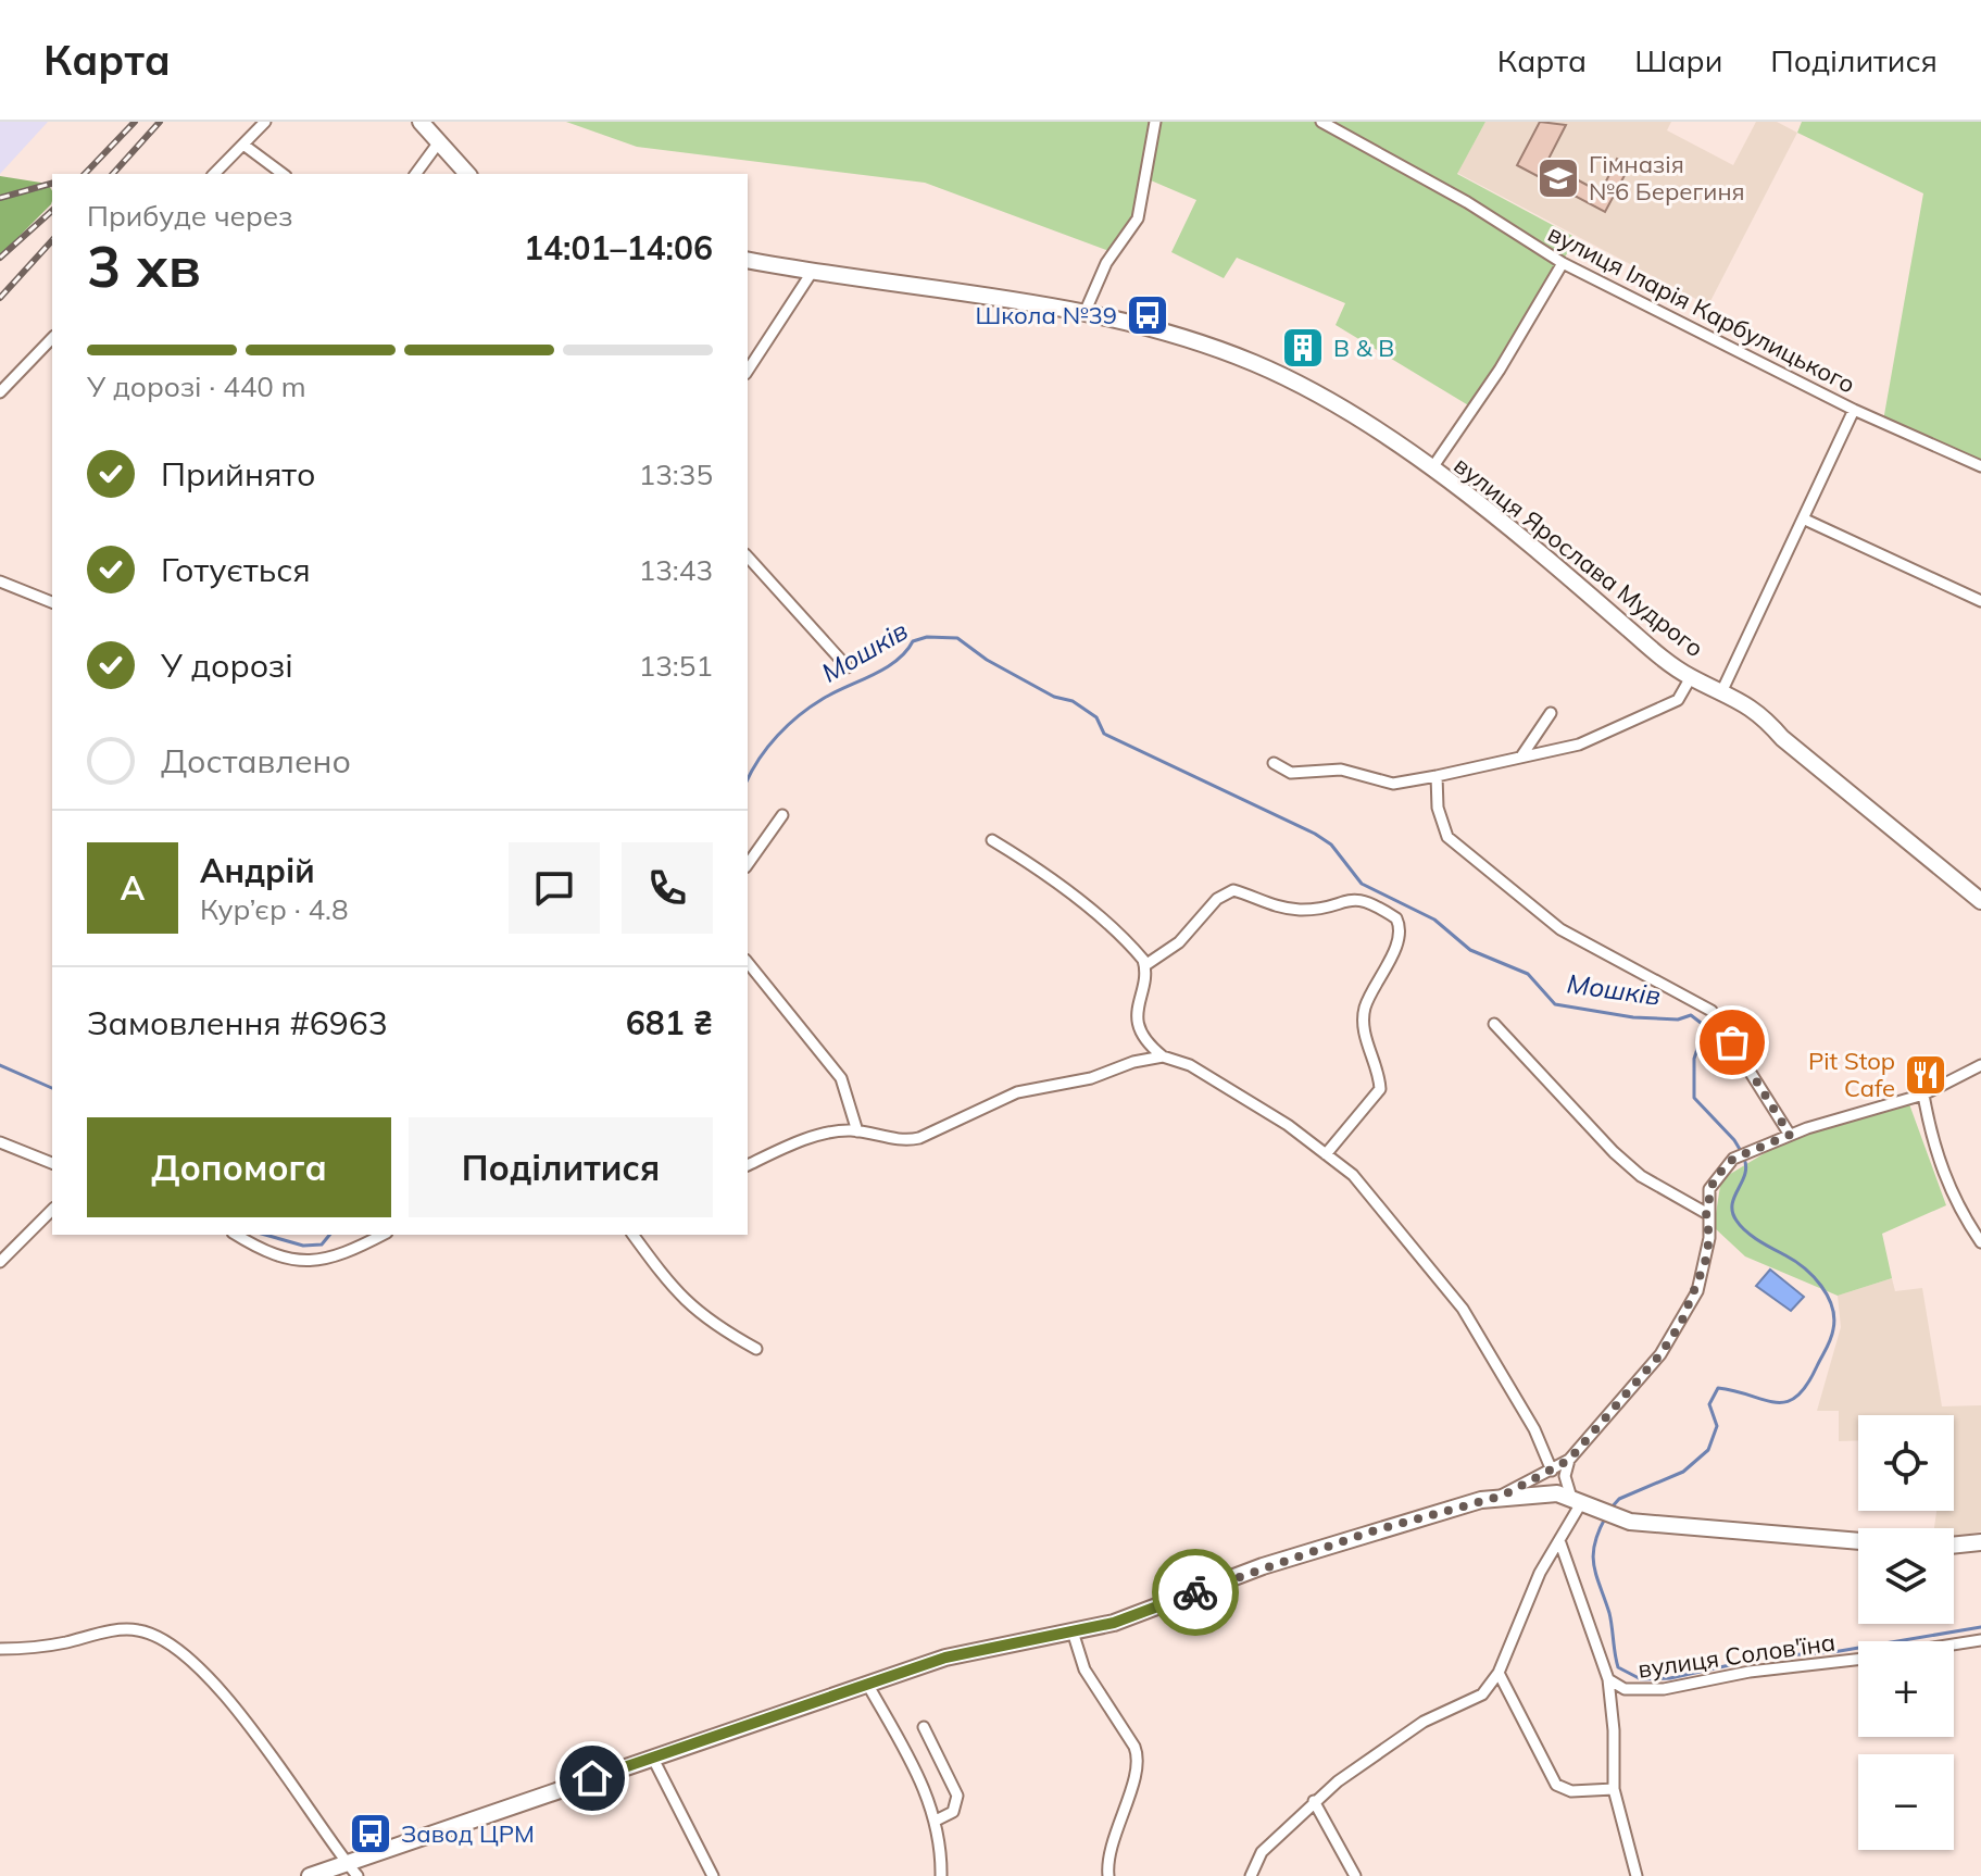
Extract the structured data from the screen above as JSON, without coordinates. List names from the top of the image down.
{
  "streets": {
    "main road": ["вулиця Ярослава Мудрого"],
    "street": ["вулиця Іларія Карбулицького", "вулиця Солов'їна"]
  },
  "water": ["Мошків"],
  "places": {
    "school or university": ["Гімназія №6 Берегиня"],
    "bus stop": ["Школа №39", "Завод ЦРМ"],
    "building": ["B & B"],
    "restaurant": ["Pit Stop Cafe"]
  },
  "page": {
    "header": "Карта",
    "nav": ["Карта", "Шари", "Поділитися"],
    "heading": ["3 хв", "Прибуде через", "14:01–14:06"],
    "panel": [
      "Андрій",
      "Кур’єр · 4.8",
      "Замовлення #6963",
      "681 ₴"
    ],
    "bar": "У дорозі · 440 m",
    "list": [
      ["Прийнято", "13:35"],
      ["Готується", "13:43"],
      ["У дорозі", "13:51"],
      "Доставлено"
    ],
    "round": "А",
    "buttons": ["Допомога", "Поділитися"],
    "map_buttons": ["+", "−"]
  }
}
